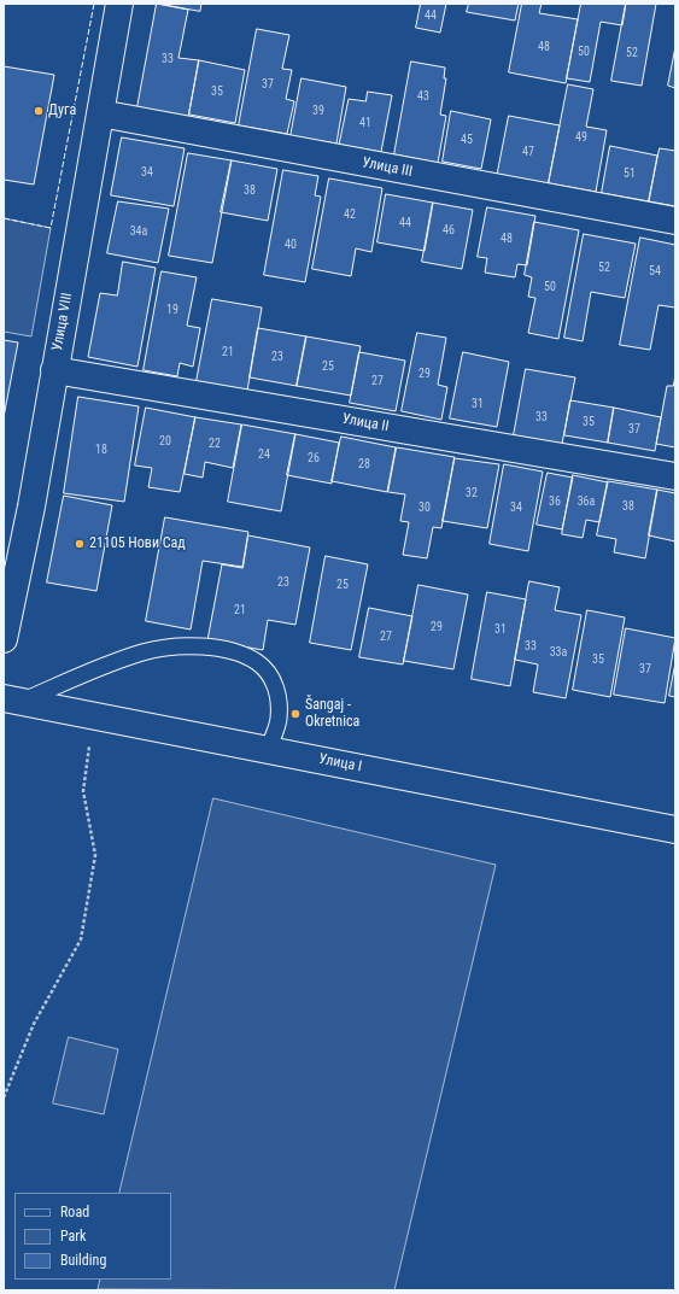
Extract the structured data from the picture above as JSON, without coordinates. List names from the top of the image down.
{
  "streets": {
    "street": [
      "Улица III",
      "Улица VIII",
      "Улица II",
      "Улица I"
    ]
  },
  "crossings": [
    ["Улица III", "Улица VIII"],
    ["Улица VIII", "Улица II"]
  ],
  "places": ["Дуга", "21105 Нови Сад", "Šangaj - Okretnica"],
  "house_numbers": [
    "44",
    "48",
    "50",
    "52",
    "33",
    "37",
    "35",
    "43",
    "39",
    "41",
    "49",
    "45",
    "47",
    "34",
    "51",
    "38",
    "42",
    "44",
    "46",
    "34a",
    "48",
    "40",
    "52",
    "54",
    "50",
    "19",
    "21",
    "23",
    "25",
    "29",
    "27",
    "31",
    "33",
    "35",
    "37",
    "20",
    "22",
    "18",
    "24",
    "26",
    "28",
    "32",
    "36",
    "36a",
    "38",
    "30",
    "34",
    "23",
    "25",
    "21",
    "29",
    "31",
    "27",
    "33",
    "33a",
    "35",
    "37"
  ],
  "legend": ["Road", "Park", "Building"]
}
